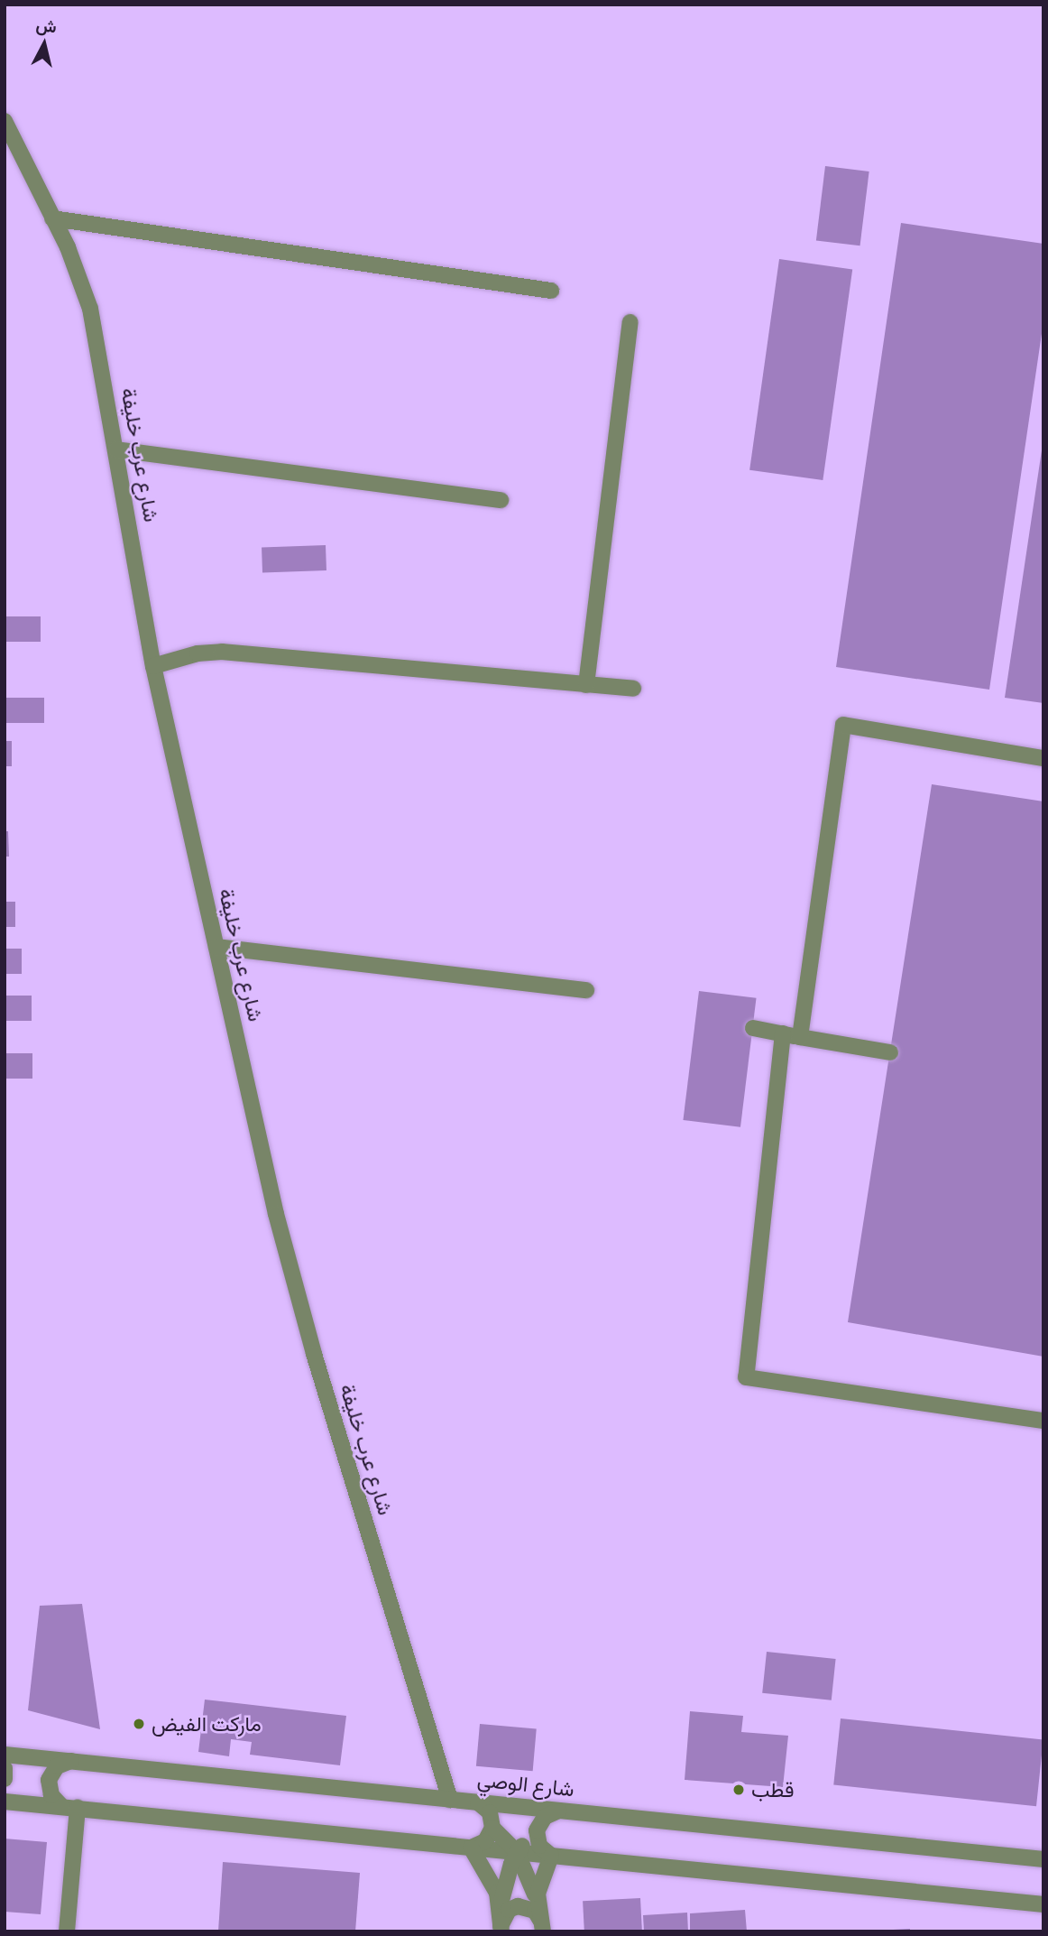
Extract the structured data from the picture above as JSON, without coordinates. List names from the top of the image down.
{
  "streets": {
    "street": ["شارع عرب خليفة", "شارع الوصي"]
  },
  "crossings": [
    ["شارع عرب خليفة", "شارع الوصي"]
  ],
  "places": ["ماركت الفيض", "قطب"],
  "north": "top"
}
